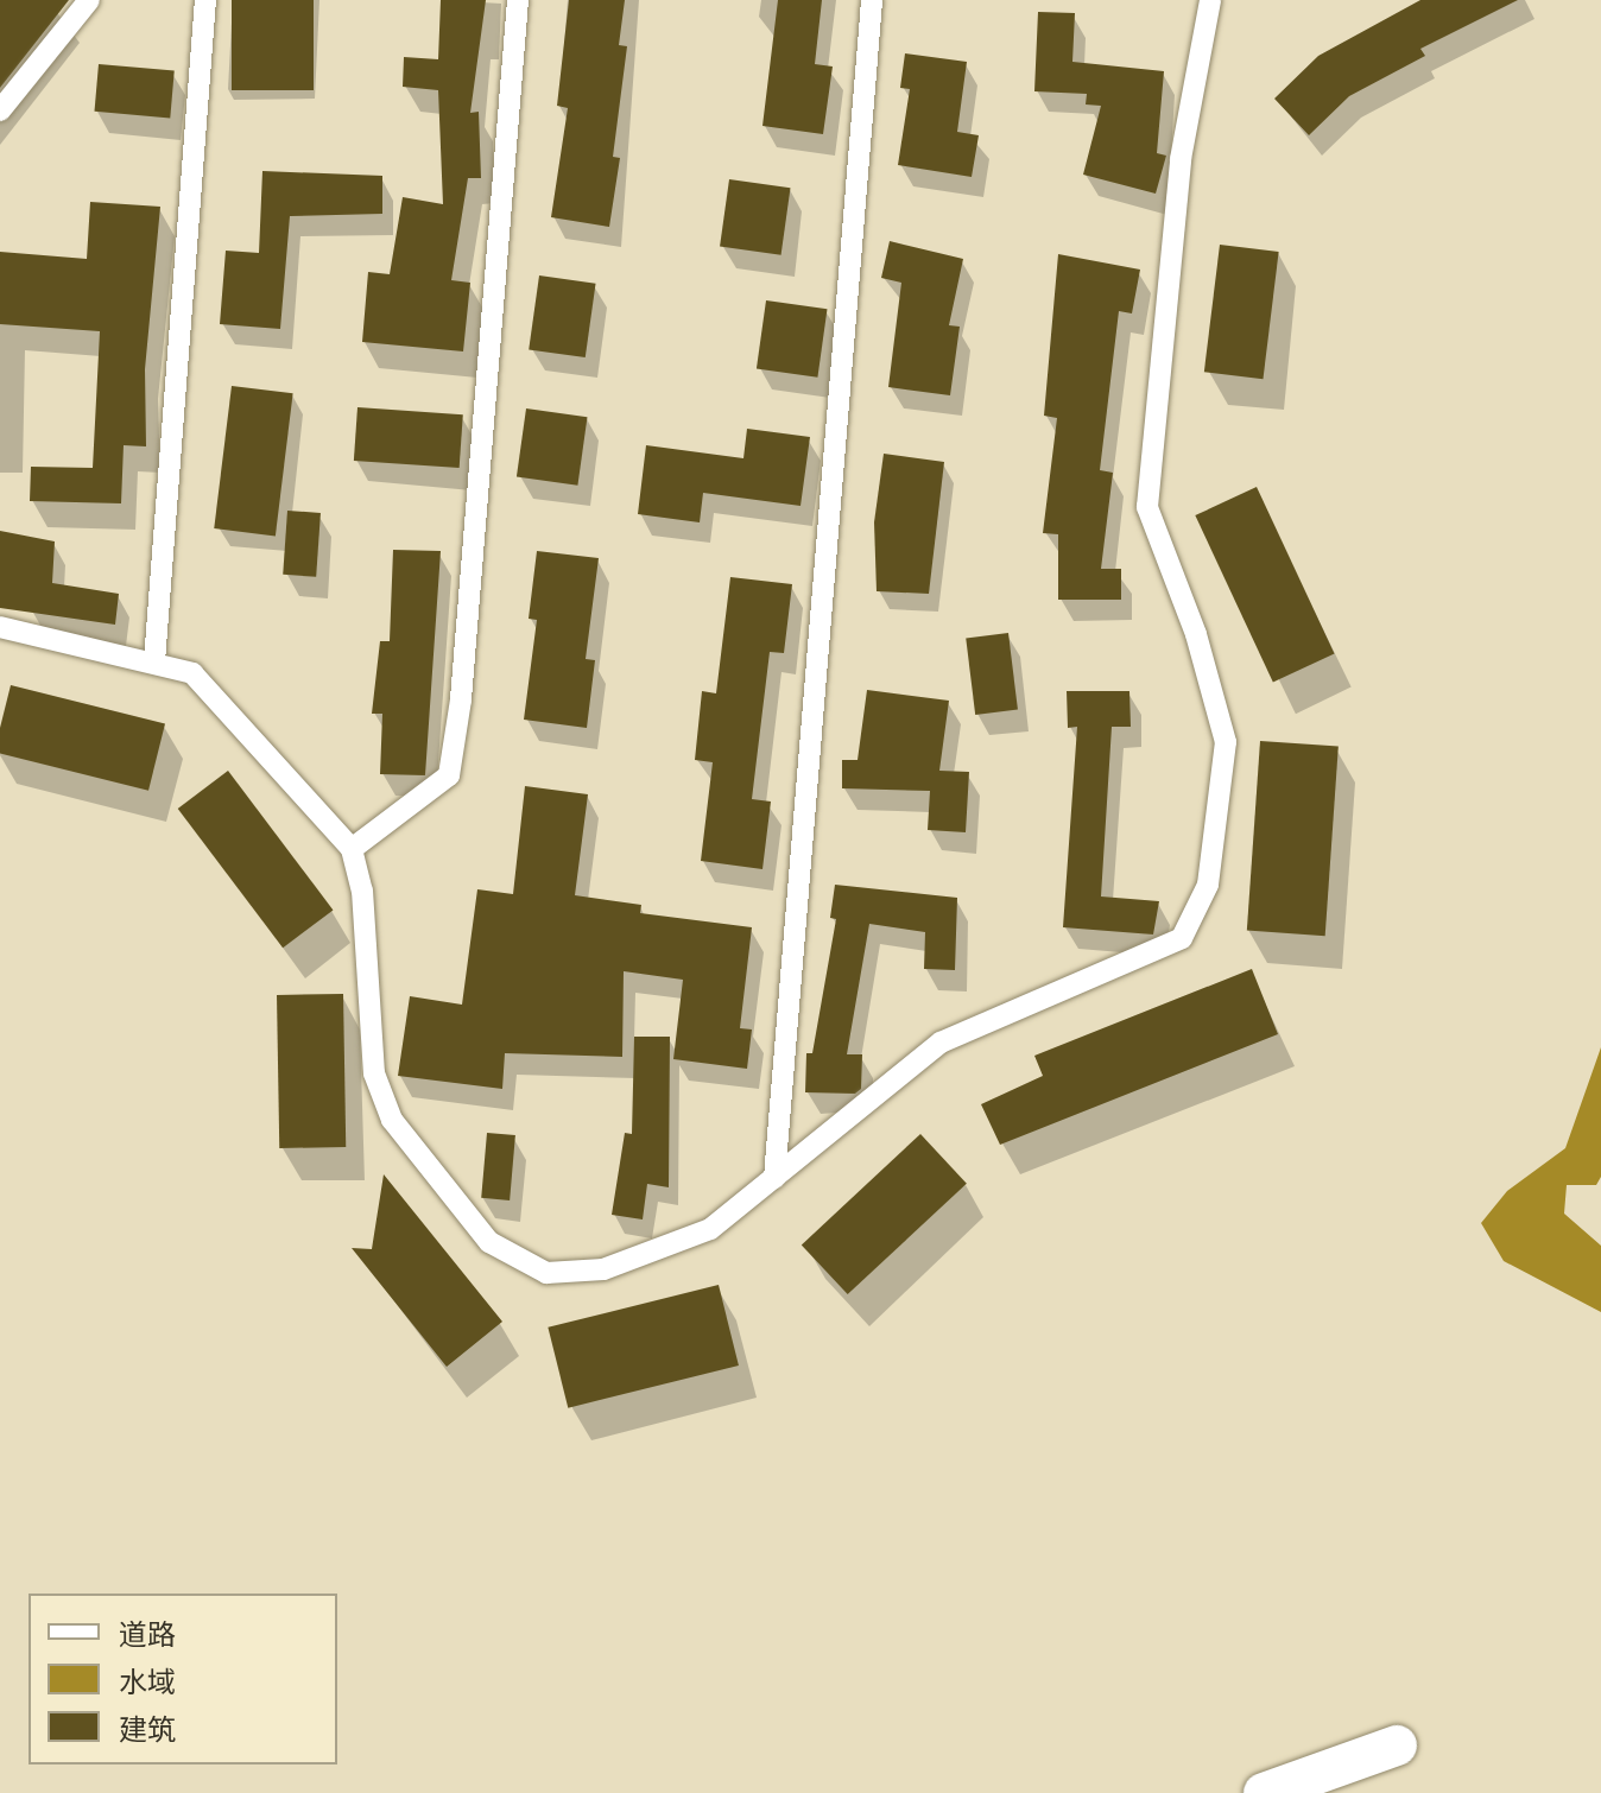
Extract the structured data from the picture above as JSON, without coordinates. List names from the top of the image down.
{
  "legend": ["道路", "水域", "建筑"]
}
